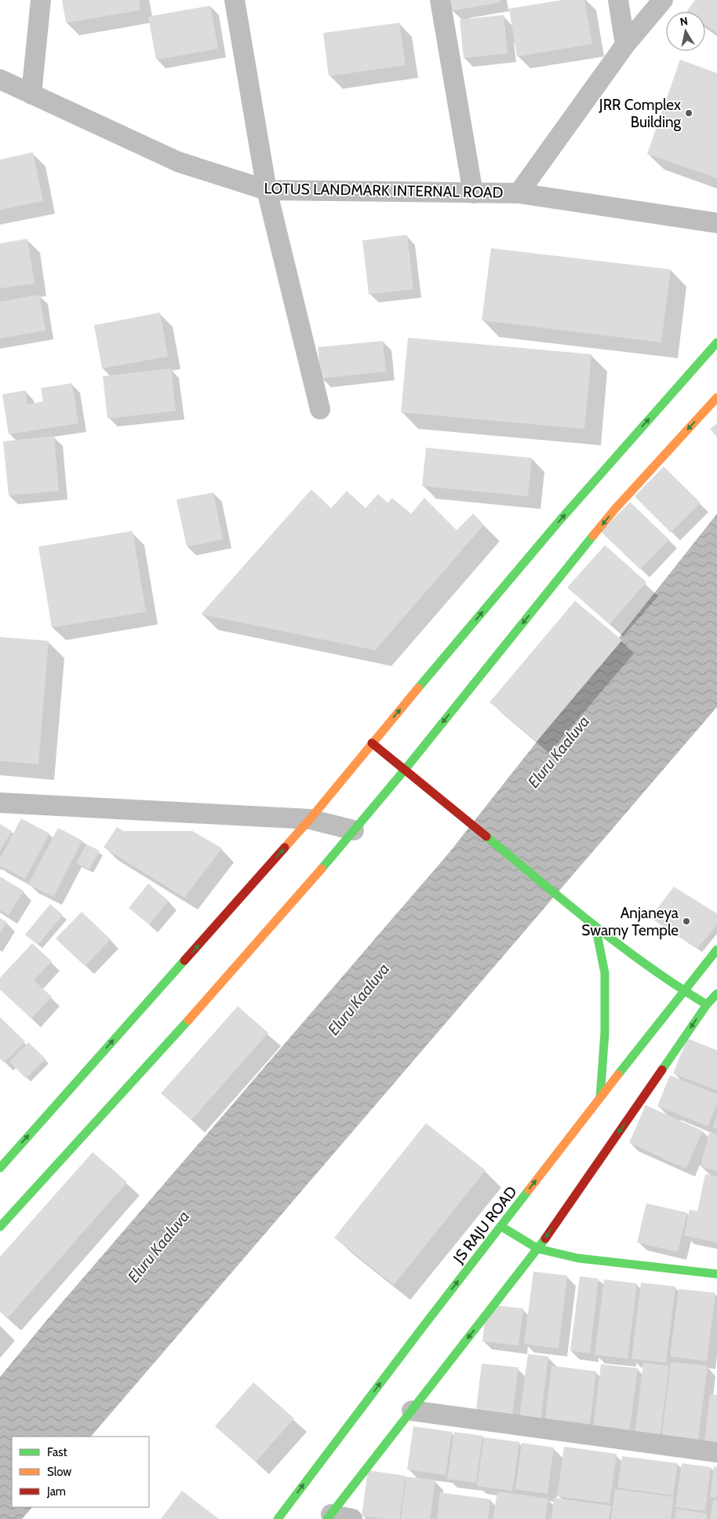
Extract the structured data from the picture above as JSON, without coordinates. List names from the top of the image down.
{
  "streets": {
    "main road": ["JS RAJU ROAD"],
    "street": ["LOTUS LANDMARK INTERNAL ROAD"]
  },
  "water": ["Eluru Kaaluva"],
  "places": ["JRR Complex Building", "Anjaneya Swamy Temple"],
  "legend": ["Fast", "Slow", "Jam"],
  "north": "top"
}
